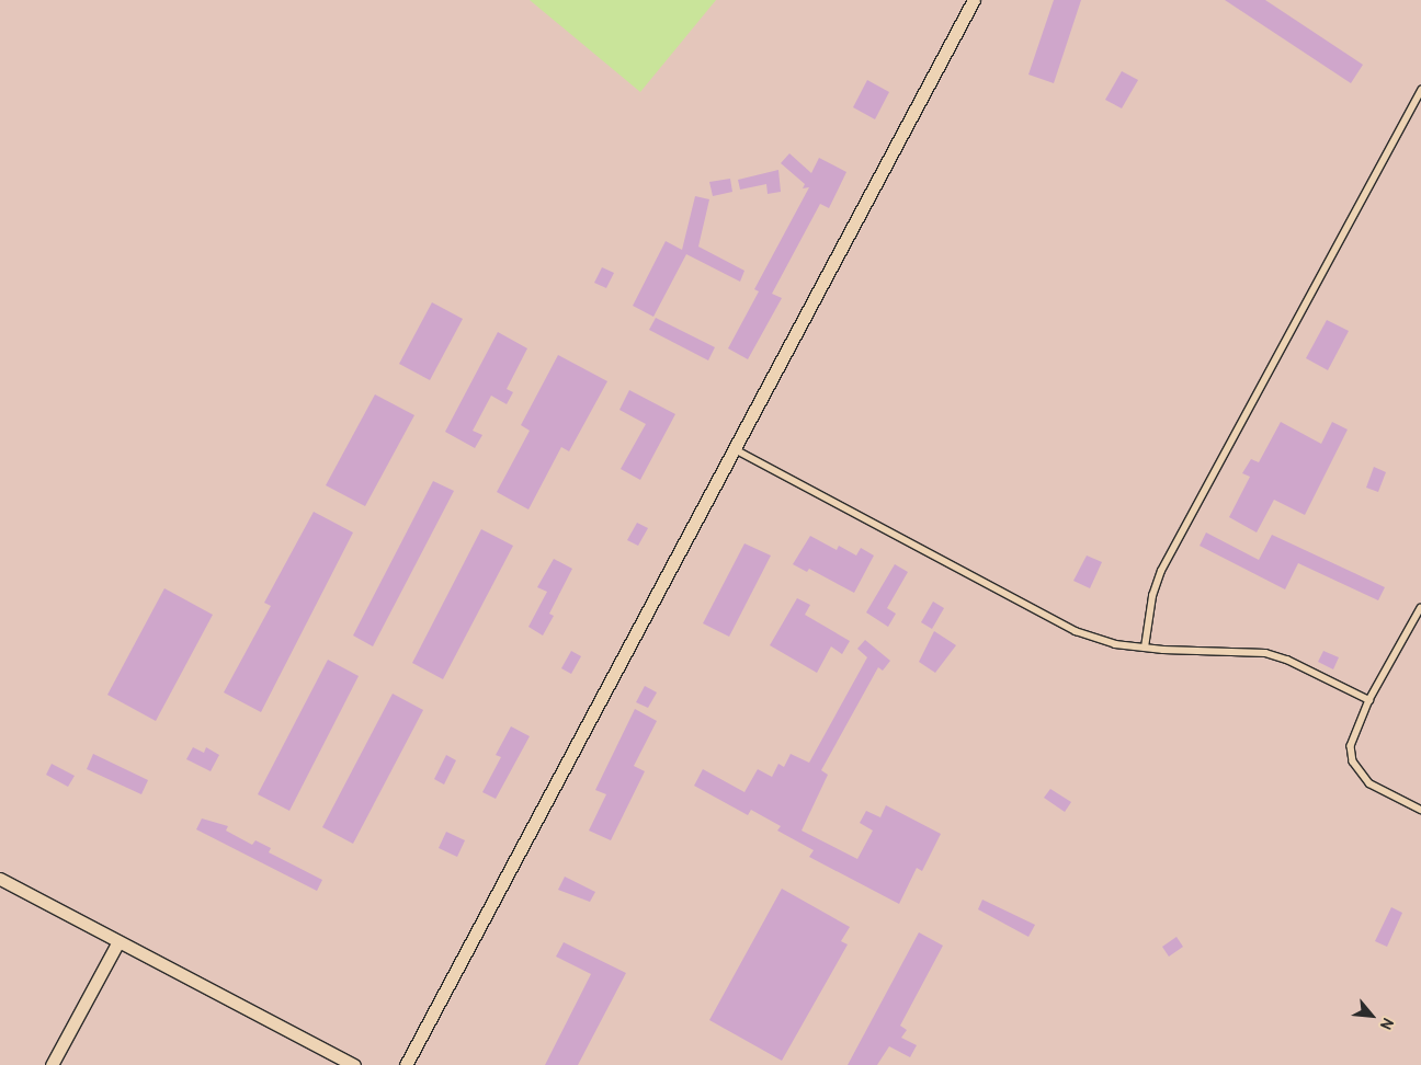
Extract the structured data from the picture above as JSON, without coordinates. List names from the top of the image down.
{
  "north": "bottom right"
}
